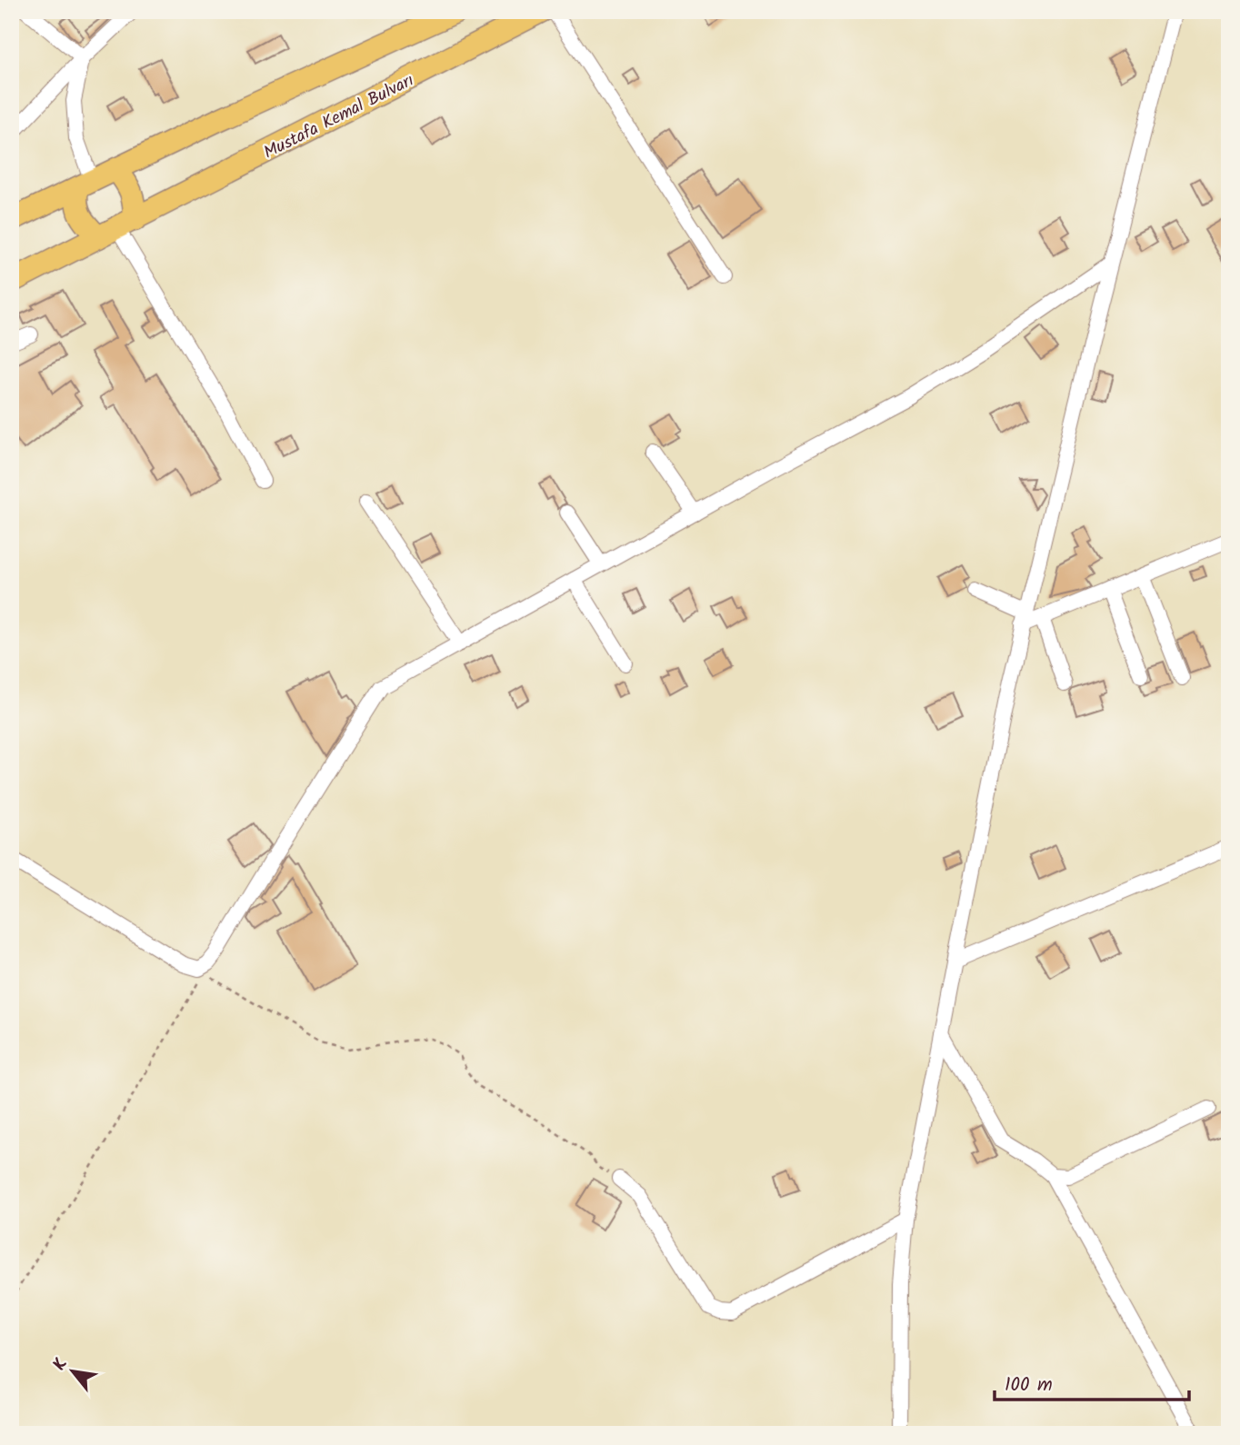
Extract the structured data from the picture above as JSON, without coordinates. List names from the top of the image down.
{
  "streets": {
    "highway": ["Mustafa Kemal Bulvarı"]
  },
  "scale_bar": "100 m",
  "north": "top left"
}
